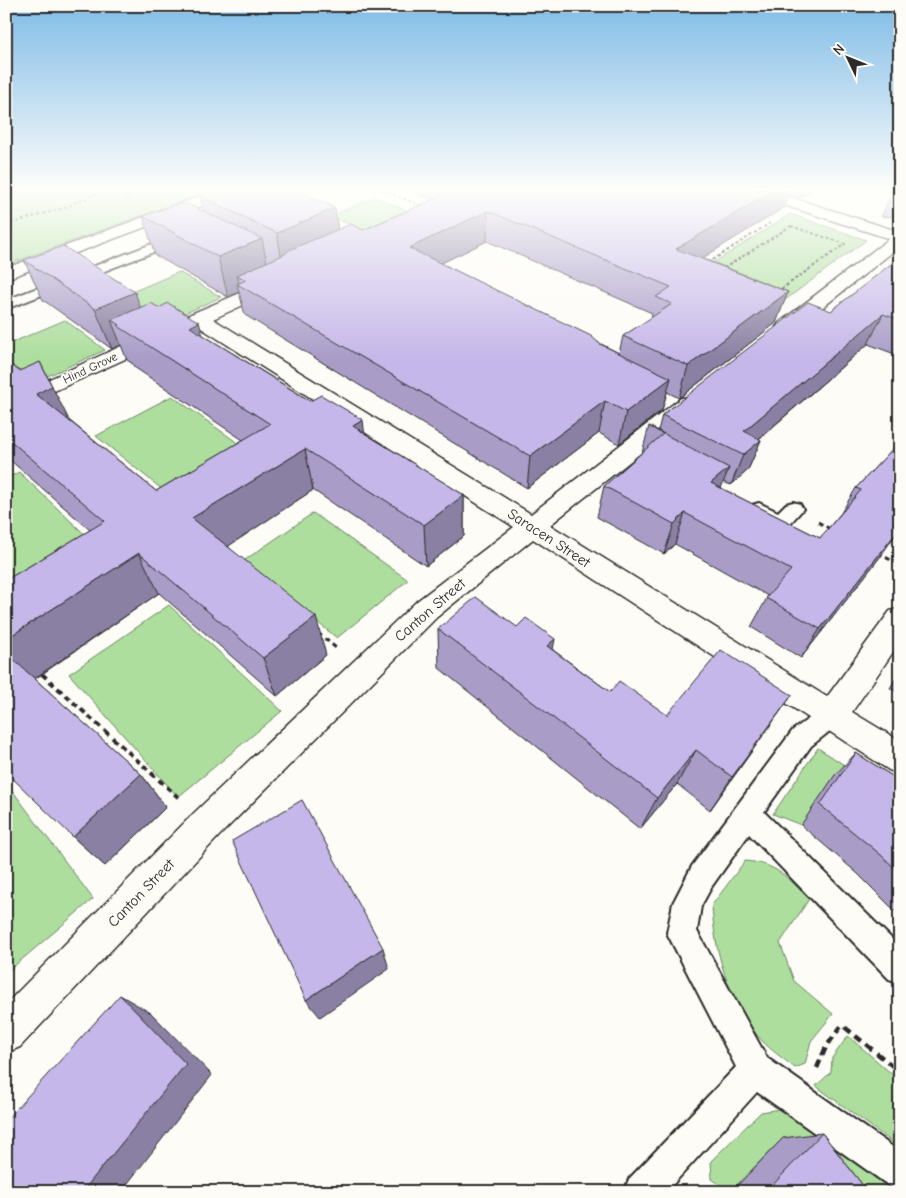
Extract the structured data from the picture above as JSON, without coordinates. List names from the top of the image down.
{
  "streets": {
    "street": ["Hind Grove", "Saracen Street", "Canton Street"]
  },
  "crossings": [
    ["Hind Grove", "Saracen Street"],
    ["Saracen Street", "Canton Street"]
  ],
  "north": "top left"
}
